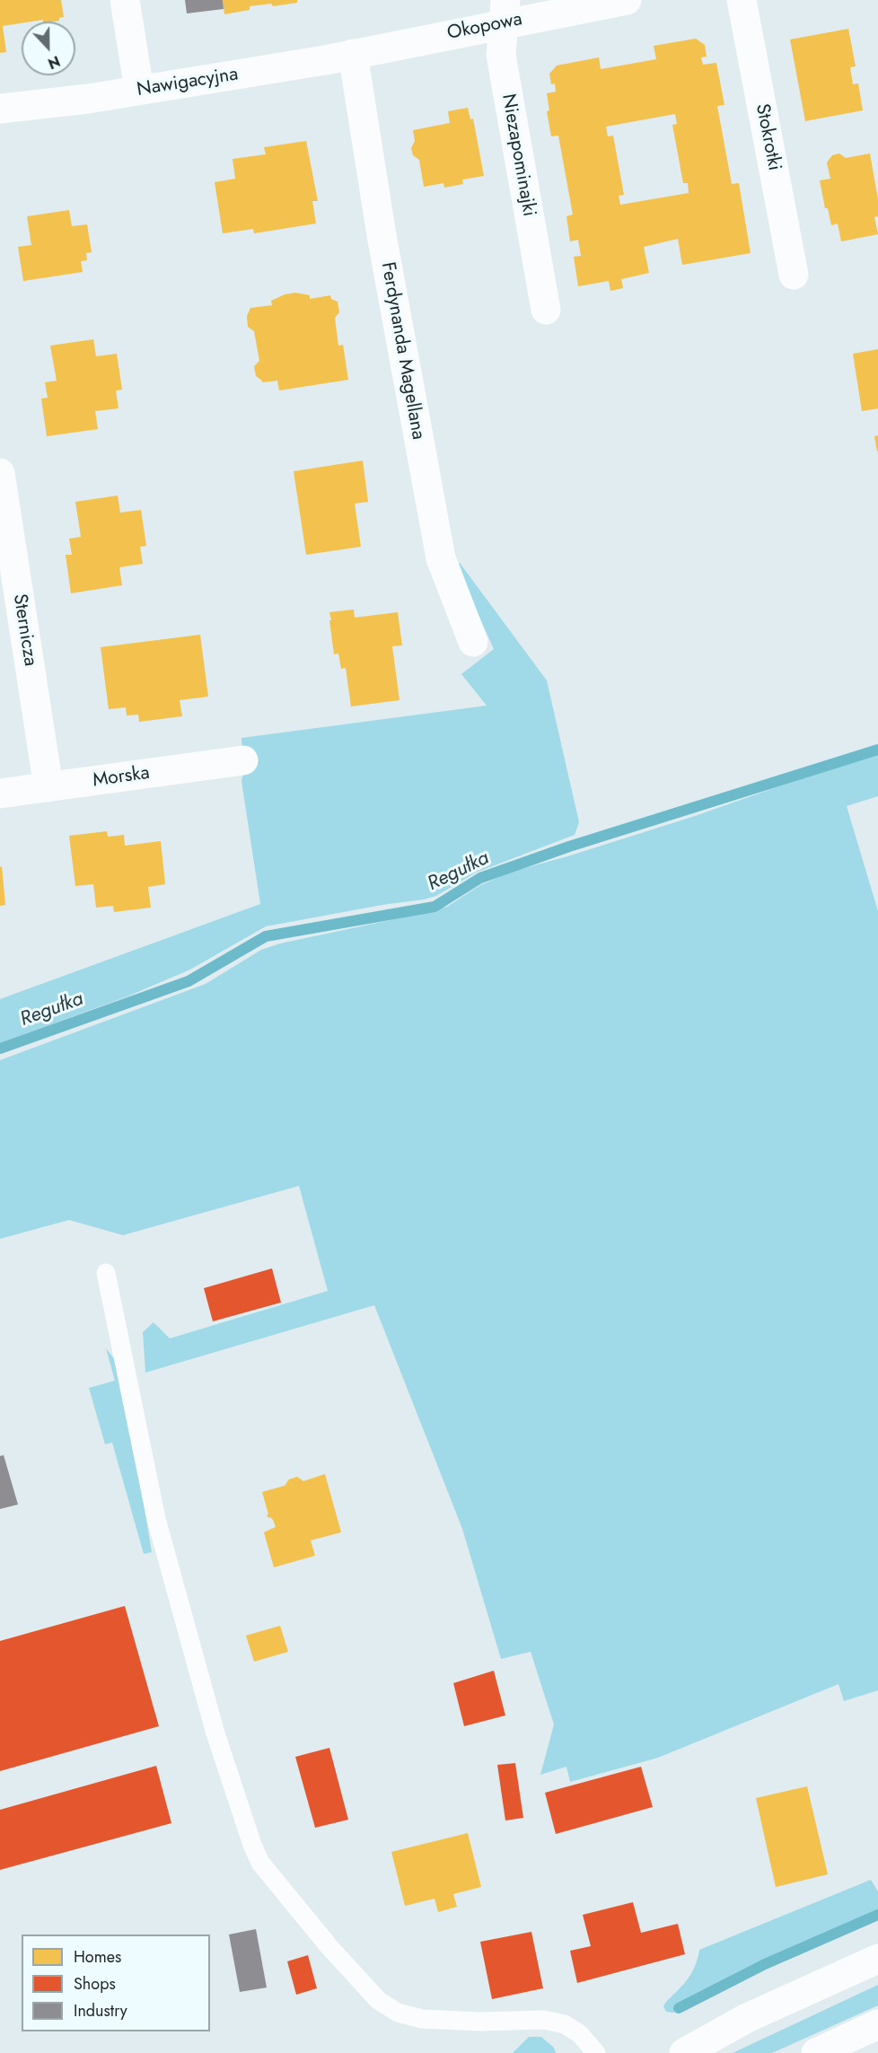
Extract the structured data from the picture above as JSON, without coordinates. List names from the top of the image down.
{
  "streets": {
    "street": [
      "Okopowa",
      "Nawigacyjna",
      "Stokrotki",
      "Niezapominajki",
      "Ferdynanda Magellana",
      "Sternicza",
      "Morska"
    ]
  },
  "crossings": [
    ["Okopowa", "Nawigacyjna"],
    ["Okopowa", "Niezapominajki"],
    ["Okopowa", "Ferdynanda Magellana"],
    ["Nawigacyjna", "Ferdynanda Magellana"],
    ["Sternicza", "Morska"]
  ],
  "water": ["Regułka"],
  "legend": ["Homes", "Shops", "Industry"],
  "north": "bottom"
}
